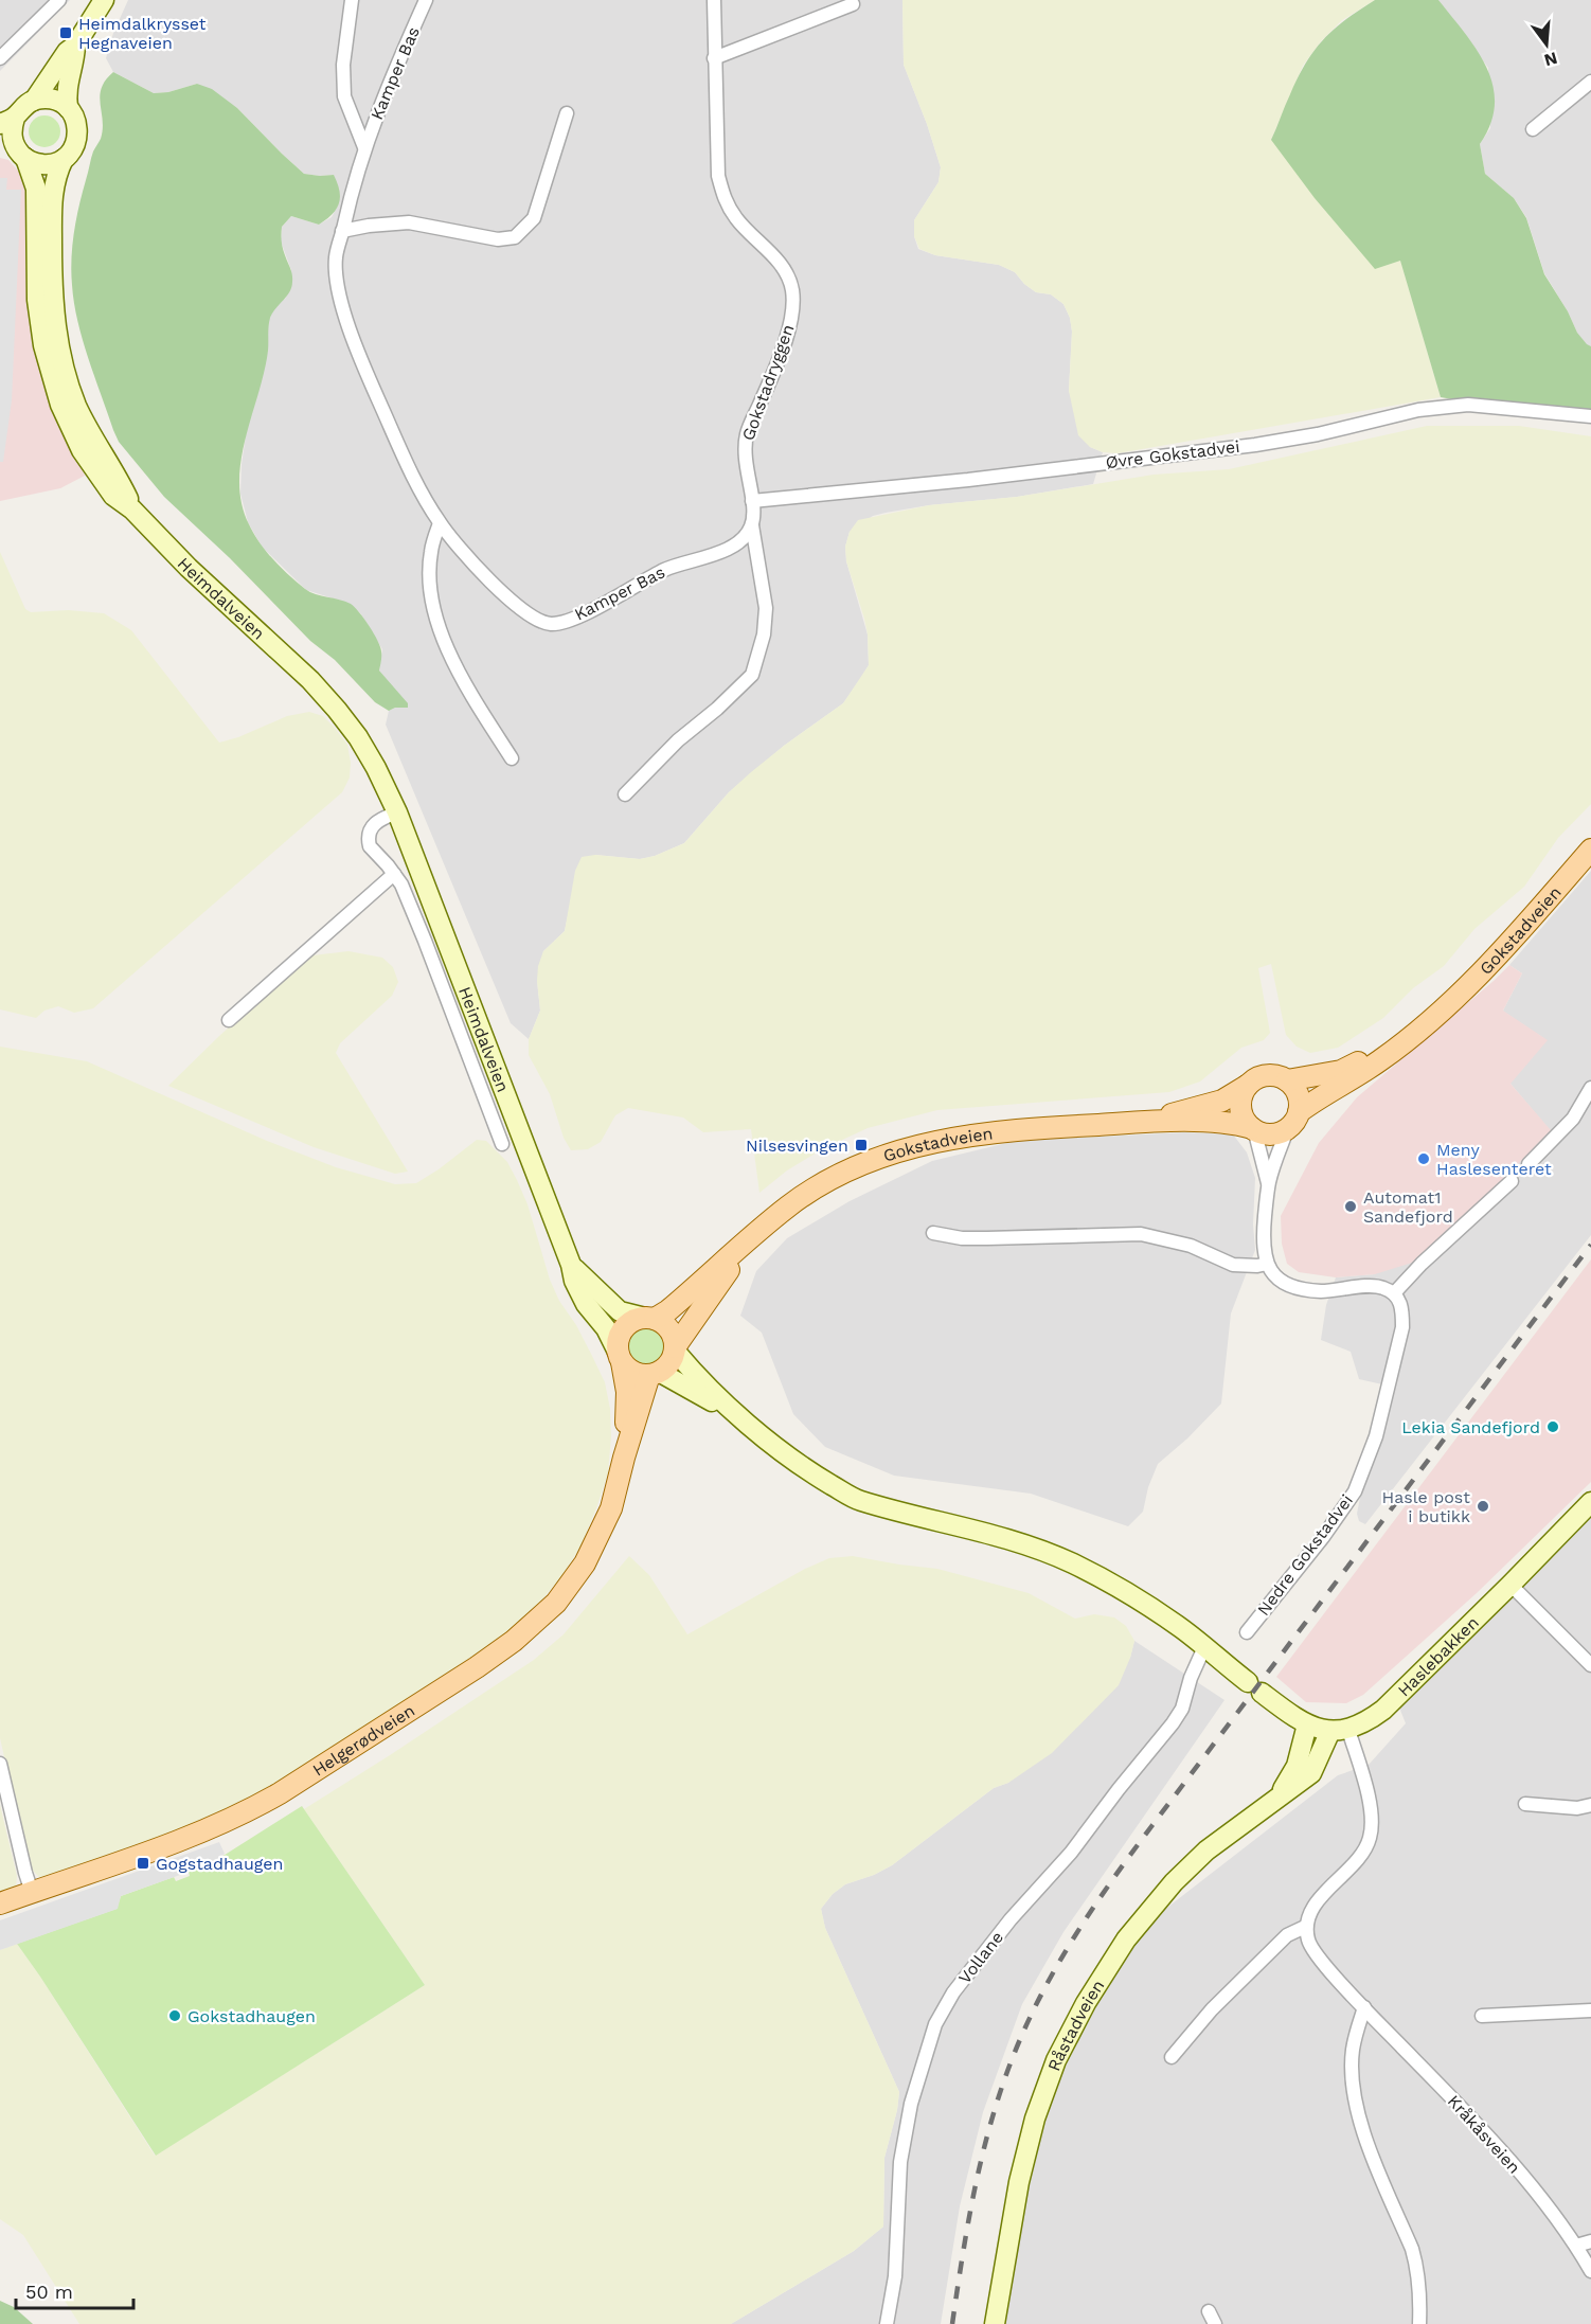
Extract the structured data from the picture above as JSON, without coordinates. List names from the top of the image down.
{
  "streets": {
    "main road": [
      "Heimdalveien",
      "Gokstadveien",
      "Haslebakken",
      "Helgerødveien",
      "Råstadveien"
    ],
    "street": [
      "Kamper Bas",
      "Gokstadryggen",
      "Øvre Gokstadvei",
      "Nedre Gokstadvei",
      "Vollane",
      "Kråkåsveien"
    ]
  },
  "crossings": [
    ["Gokstadryggen", "Øvre Gokstadvei"],
    ["Heimdalveien", "Gokstadveien"],
    ["Heimdalveien", "Helgerødveien"],
    ["Gokstadveien", "Helgerødveien"],
    ["Haslebakken", "Råstadveien"]
  ],
  "places": {
    "transit": ["Heimdalkrysset Hegnaveien", "Nilsesvingen", "Gogstadhaugen"],
    "other": [
      "Meny Haslesenteret",
      "Automat1 Sandefjord",
      "Lekia Sandefjord",
      "Hasle post i butikk",
      "Gokstadhaugen"
    ]
  },
  "scale_bar": "50 m",
  "north": "bottom"
}
